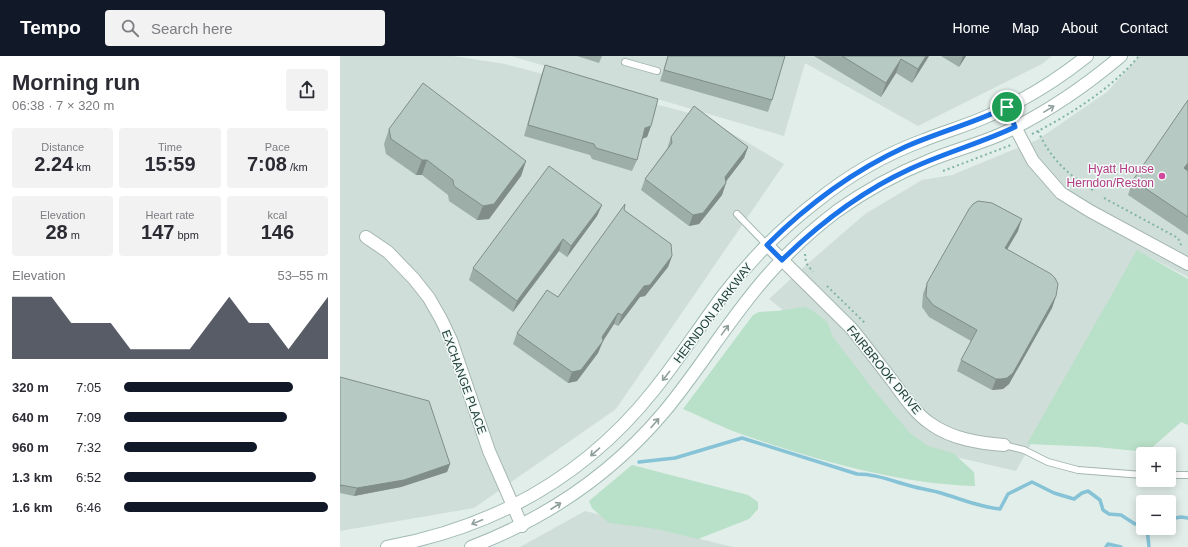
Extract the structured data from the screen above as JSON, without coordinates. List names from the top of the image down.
{
  "streets": {
    "main road": ["HERNDON PARKWAY", "FAIRBROOK DRIVE", "EXCHANGE PLACE"]
  },
  "crossings": [
    ["HERNDON PARKWAY", "FAIRBROOK DRIVE"],
    ["HERNDON PARKWAY", "EXCHANGE PLACE"]
  ],
  "places": ["Hyatt House Herndon/Reston"],
  "page": {
    "header": "Tempo",
    "search": "Search here",
    "nav": [
      "Home",
      "Map",
      "About",
      "Contact"
    ],
    "heading": ["Morning run", "06:38 · 7 × 320 m"],
    "stats": [
      ["Distance", "2.24 km"],
      ["Time", "15:59"],
      ["Pace", "7:08 /km"],
      ["Elevation", "28 m"],
      ["Heart rate", "147 bpm"],
      ["kcal", "146"]
    ],
    "chart": ["Elevation", "53–55 m"],
    "list": [
      {
        "name": "320 m",
        "note": "7:05"
      },
      {
        "name": "640 m",
        "note": "7:09"
      },
      {
        "name": "960 m",
        "note": "7:32"
      },
      {
        "name": "1.3 km",
        "note": "6:52"
      },
      {
        "name": "1.6 km",
        "note": "6:46"
      }
    ],
    "map_buttons": ["+", "−"]
  }
}
